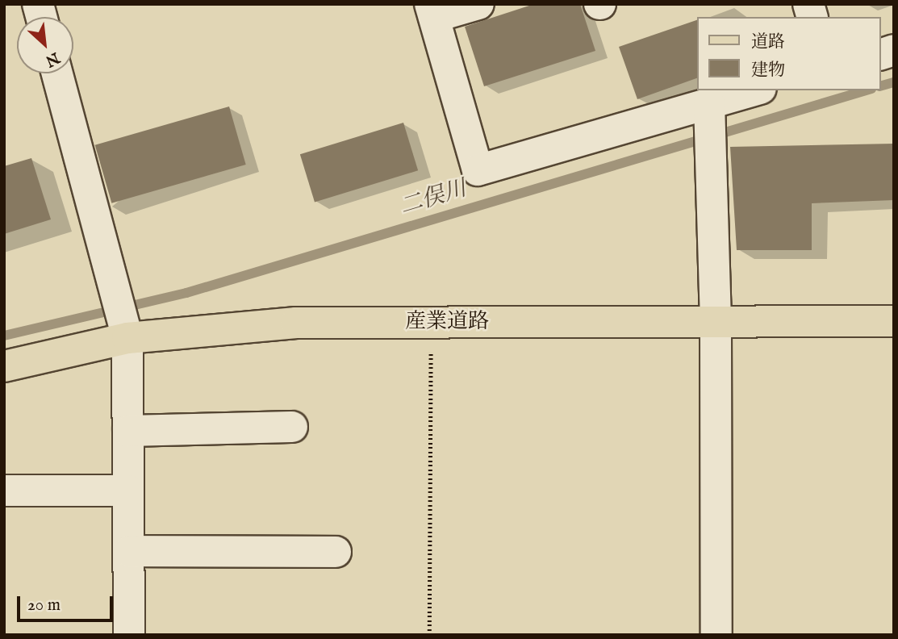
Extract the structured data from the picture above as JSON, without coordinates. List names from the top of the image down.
{
  "streets": {
    "main road": ["産業道路"]
  },
  "water": ["二俣川"],
  "legend": ["道路", "建物"],
  "scale_bar": "20 m",
  "north": "bottom right"
}
